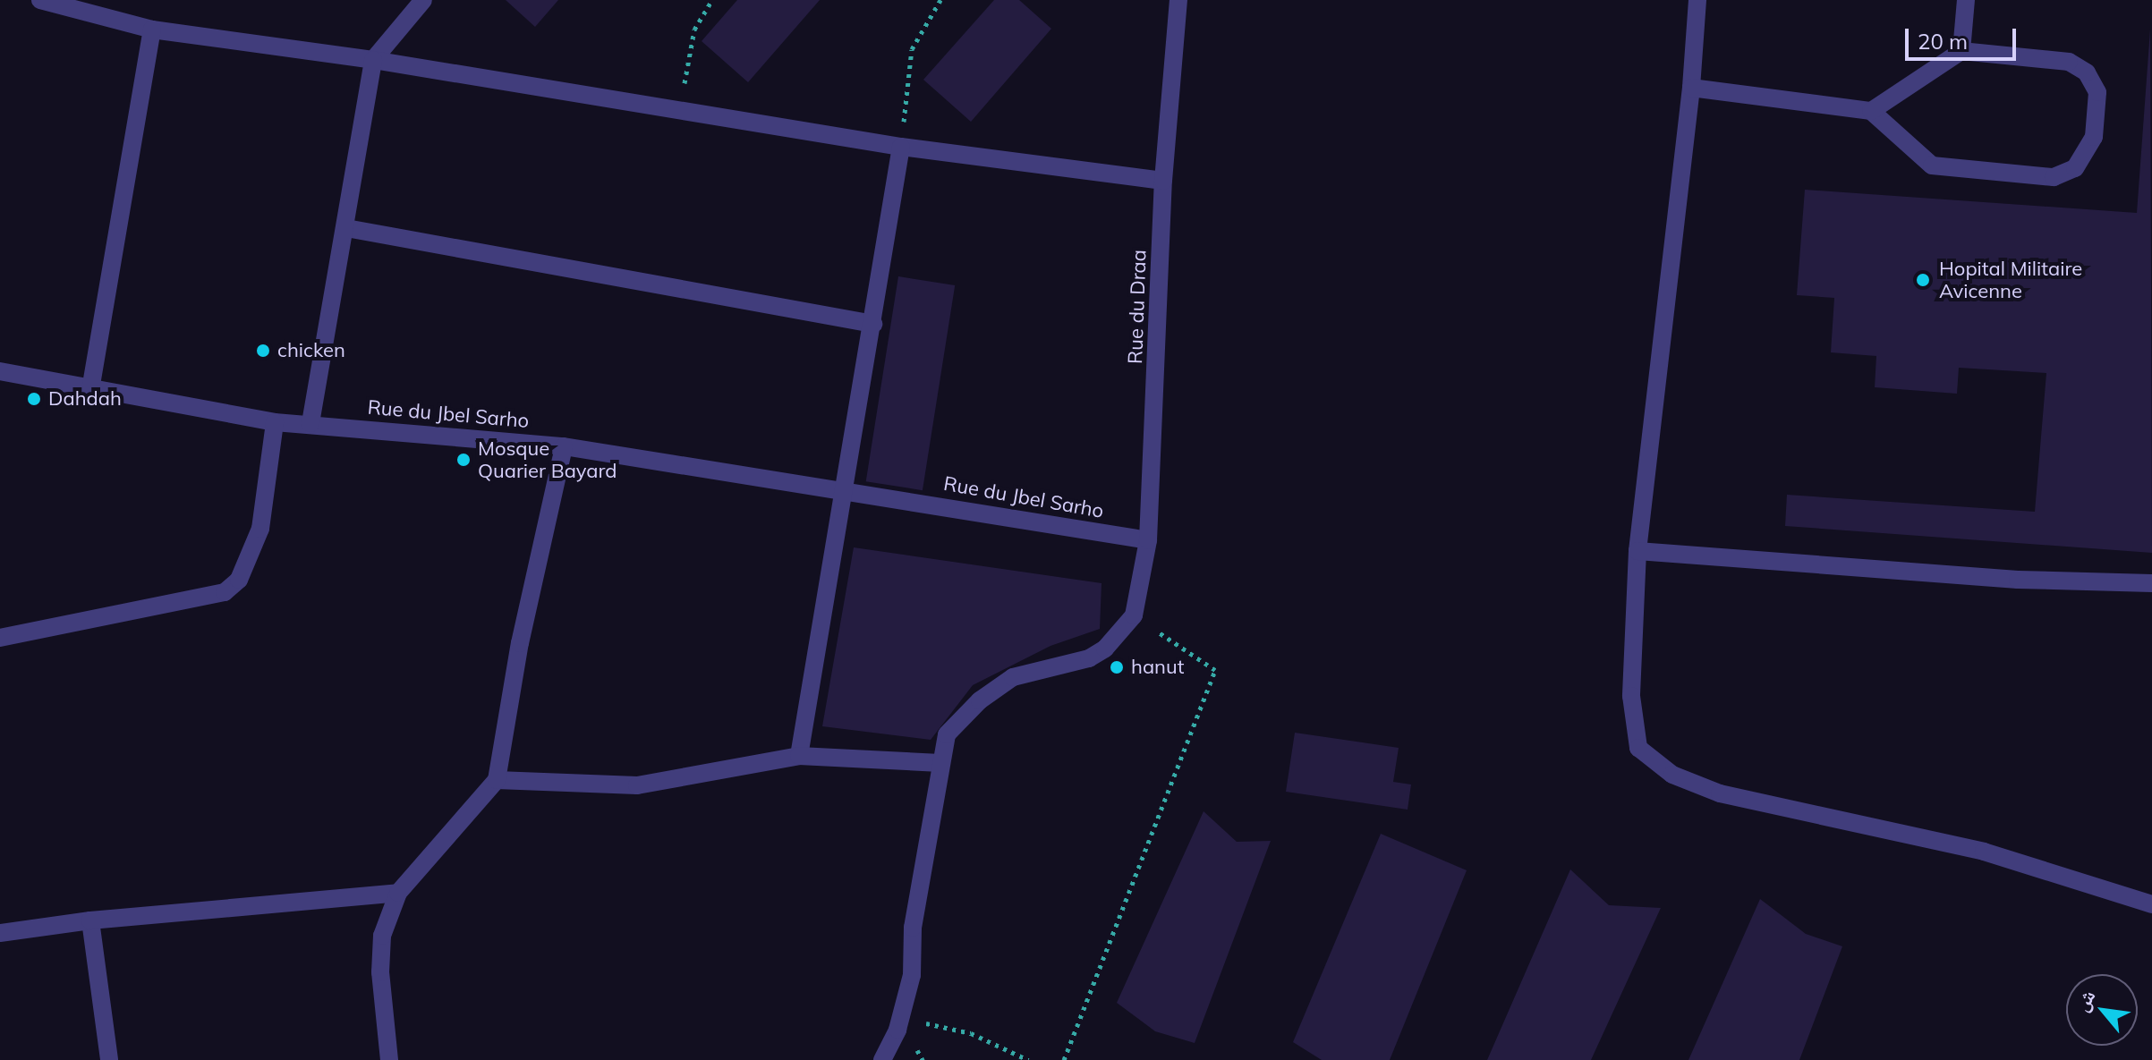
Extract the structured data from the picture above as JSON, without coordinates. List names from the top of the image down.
{
  "streets": {
    "street": ["Rue du Draa", "Rue du Jbel Sarho"]
  },
  "crossings": [
    ["Rue du Draa", "Rue du Jbel Sarho"]
  ],
  "places": [
    "Hopital Militaire Avicenne",
    "chicken",
    "Dahdah",
    "Mosque Quarier Bayard",
    "hanut"
  ],
  "scale_bar": "20 m",
  "north": "top left"
}
